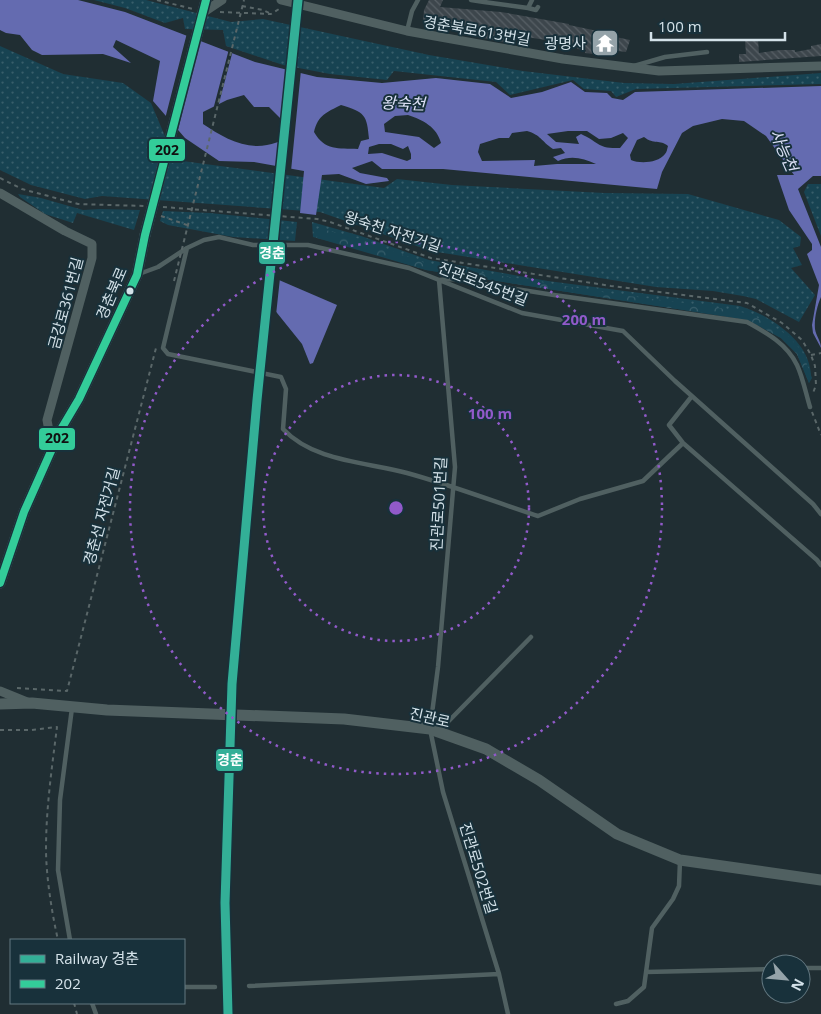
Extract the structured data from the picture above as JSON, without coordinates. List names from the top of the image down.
{
  "streets": {
    "street": [
      "경춘북로613번길",
      "경춘북로",
      "금강로361번길",
      "진관로"
    ],
    "lane": ["진관로545번길", "진관로501번길", "진관로502번길"],
    "path": ["왕숙천 자전거길", "경춘선 자전거길"]
  },
  "crossings": [
    ["진관로545번길", "경춘북로"],
    ["진관로545번길", "진관로501번길"],
    ["경춘북로", "금강로361번길"],
    ["진관로501번길", "진관로"],
    ["진관로501번길", "진관로502번길"],
    ["진관로", "진관로502번길"]
  ],
  "water": ["왕숙천", "사능천"],
  "places": {
    "temple": ["광명사"]
  },
  "lines": ["rail line 경춘", "transit line 202"],
  "legend": ["Railway 경춘", "202"],
  "scale_bar": "100 m",
  "north": "bottom right",
  "rings": ["200 m", "100 m"]
}
